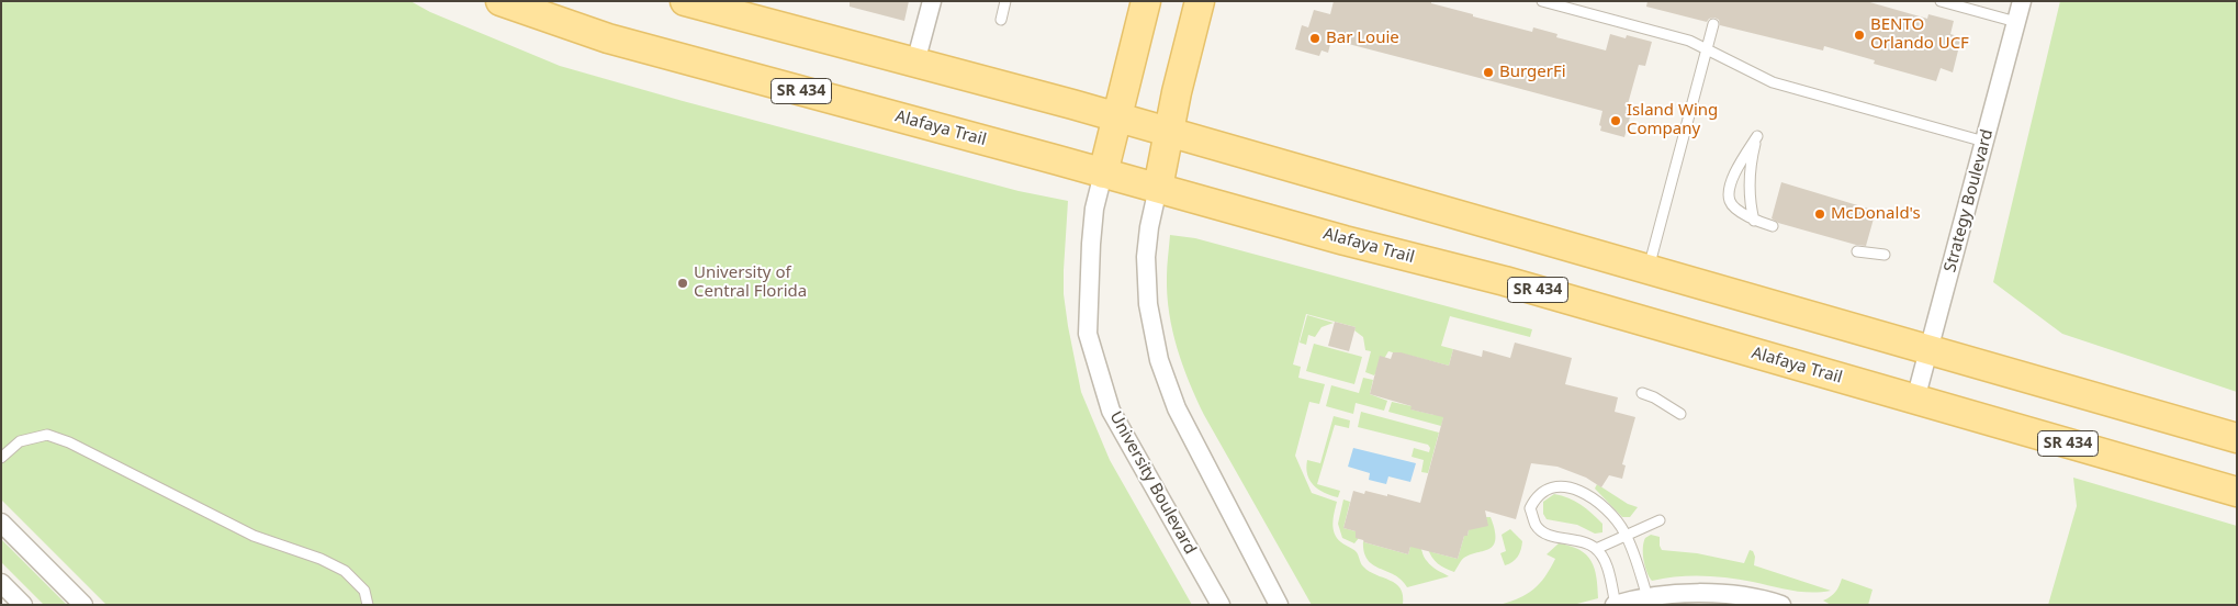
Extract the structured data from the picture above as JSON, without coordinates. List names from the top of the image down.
{
  "streets": {
    "main road": ["SR 434", "Alafaya Trail", "University Boulevard"],
    "street": ["Strategy Boulevard"]
  },
  "crossings": [
    ["Alafaya Trail", "Strategy Boulevard"],
    ["Alafaya Trail", "University Boulevard"]
  ],
  "places": [
    "BENTO Orlando UCF",
    "Bar Louie",
    "BurgerFi",
    "Island Wing Company",
    "McDonald's",
    "University of Central Florida"
  ]
}
